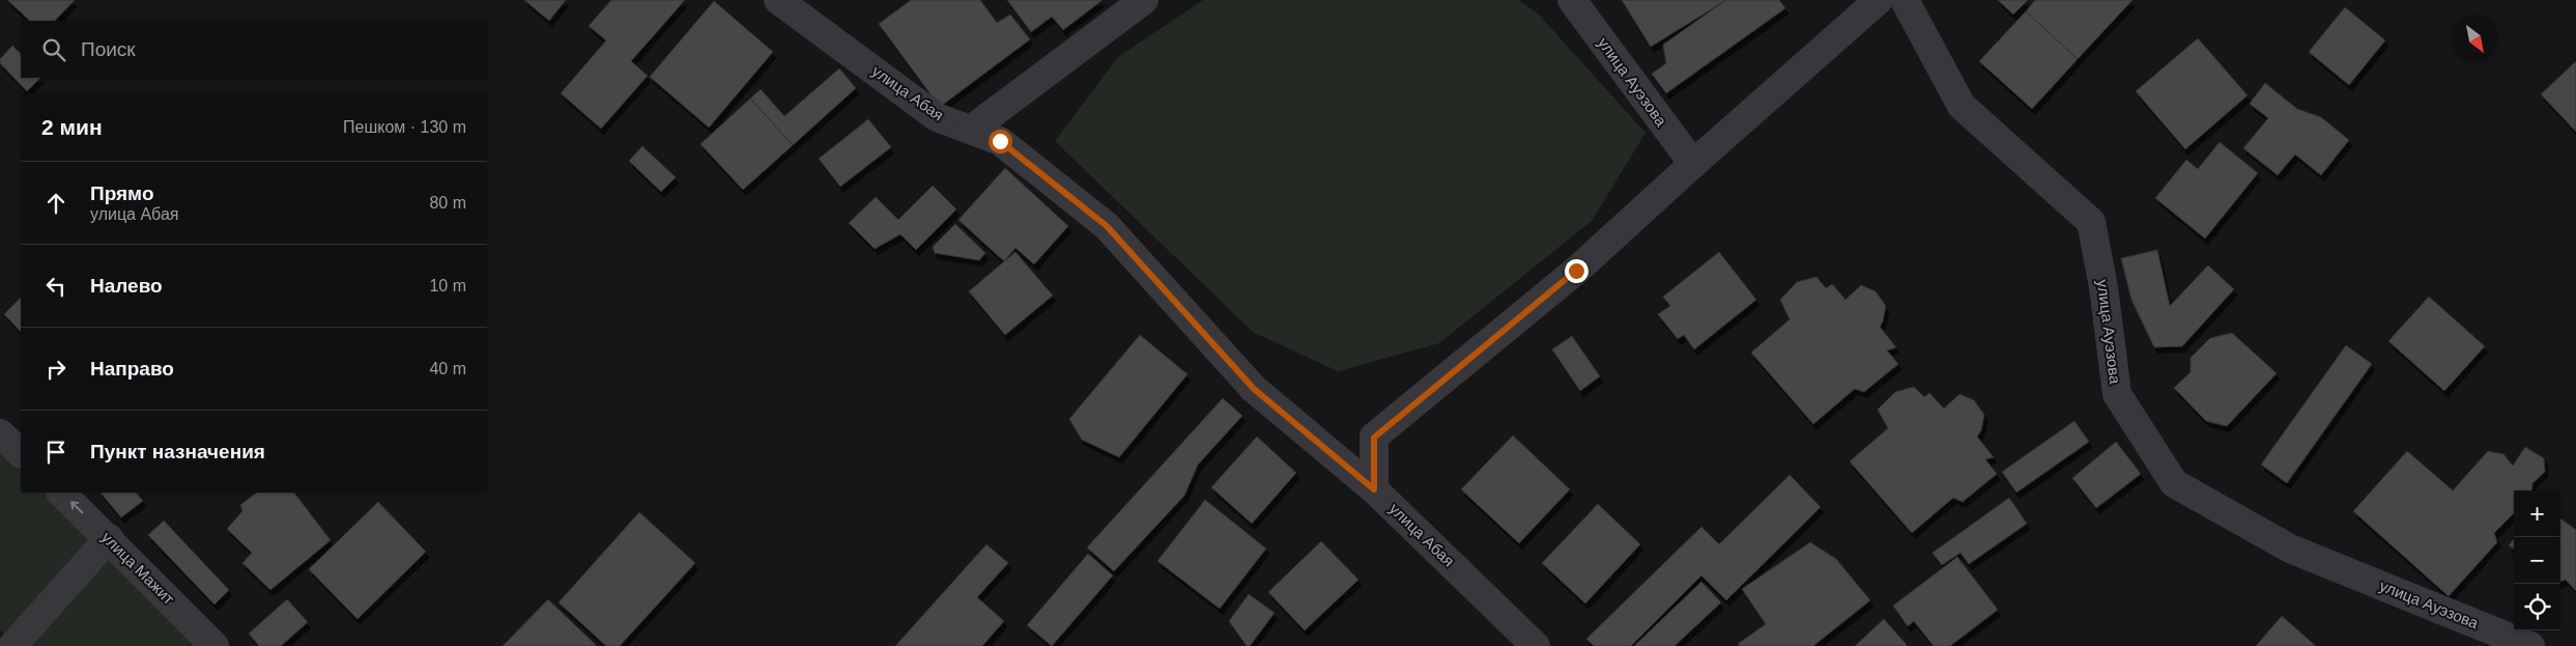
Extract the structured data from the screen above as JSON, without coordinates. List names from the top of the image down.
{
  "streets": {
    "street": ["улица Ауэзова", "улица Абая", "улица Мажит"]
  },
  "north": "bottom right",
  "page": {
    "search": "Поиск",
    "heading": ["2 мин", "Пешком · 130 m"],
    "list": [
      ["Прямо", "улица Абая", "80 m"],
      ["Налево", "10 m"],
      ["Направо", "40 m"],
      "Пункт назначения"
    ],
    "map_buttons": ["+", "−"]
  }
}
